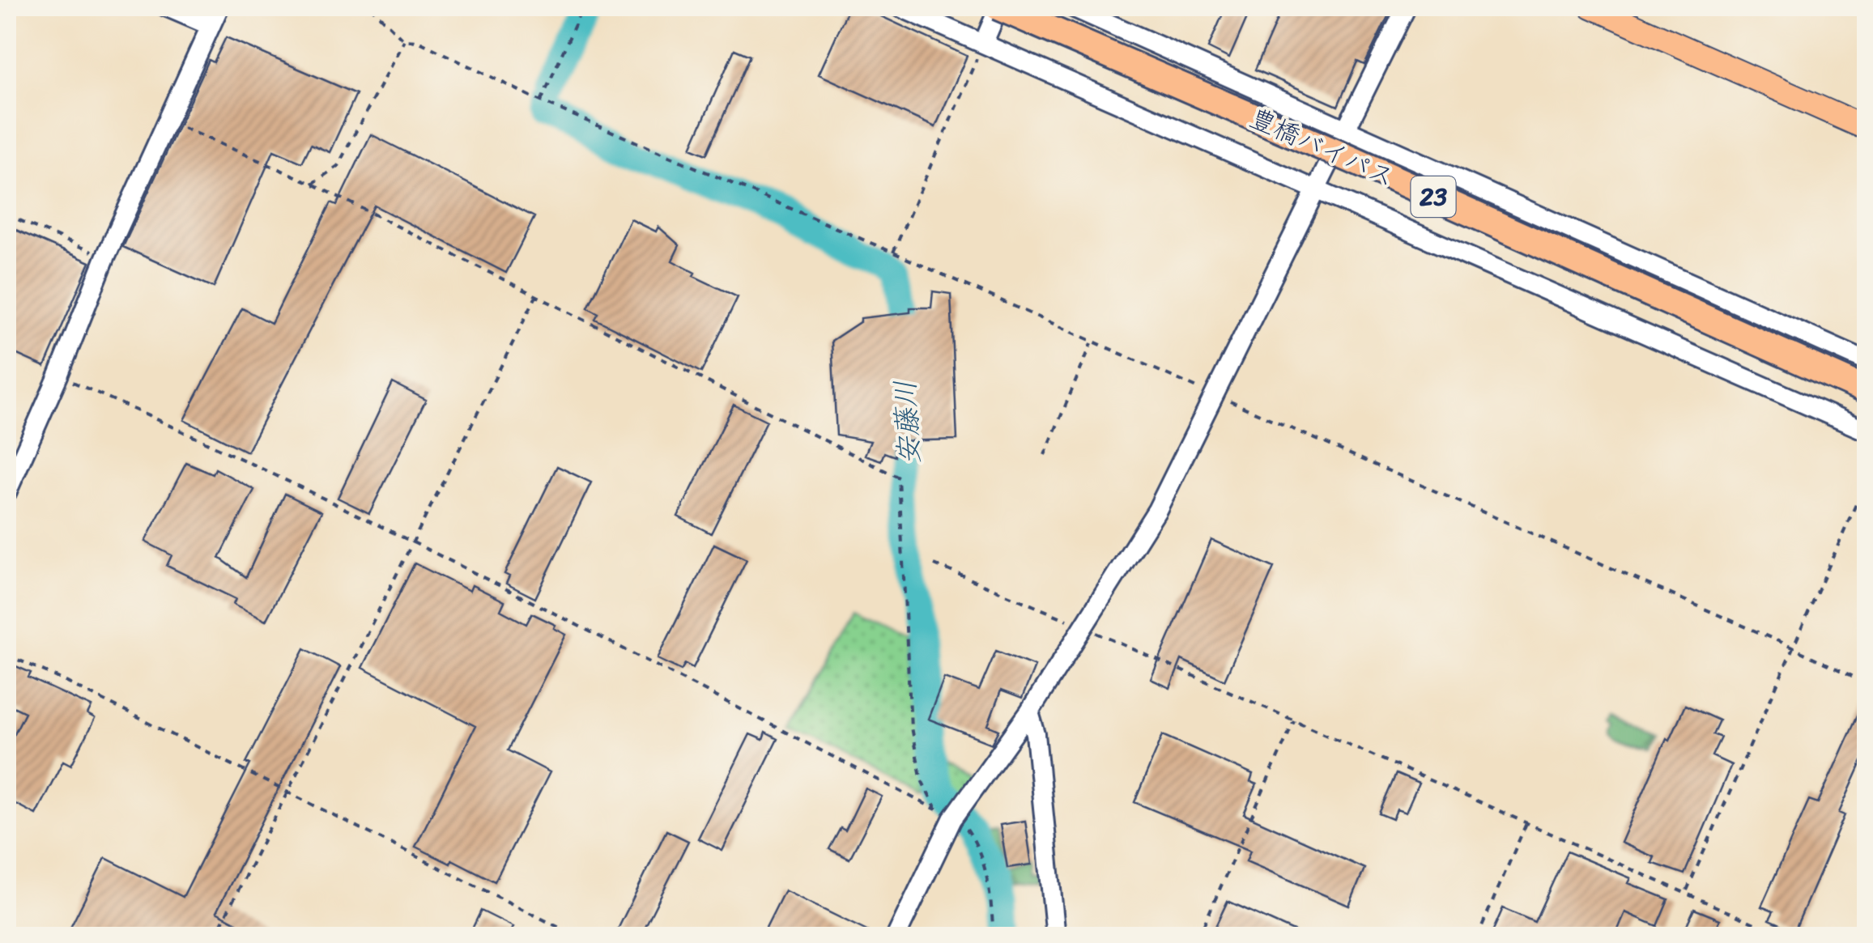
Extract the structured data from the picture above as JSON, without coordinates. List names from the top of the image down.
{
  "streets": {
    "highway": ["豊橋バイパス", "23"]
  },
  "water": ["安藤川"]
}
